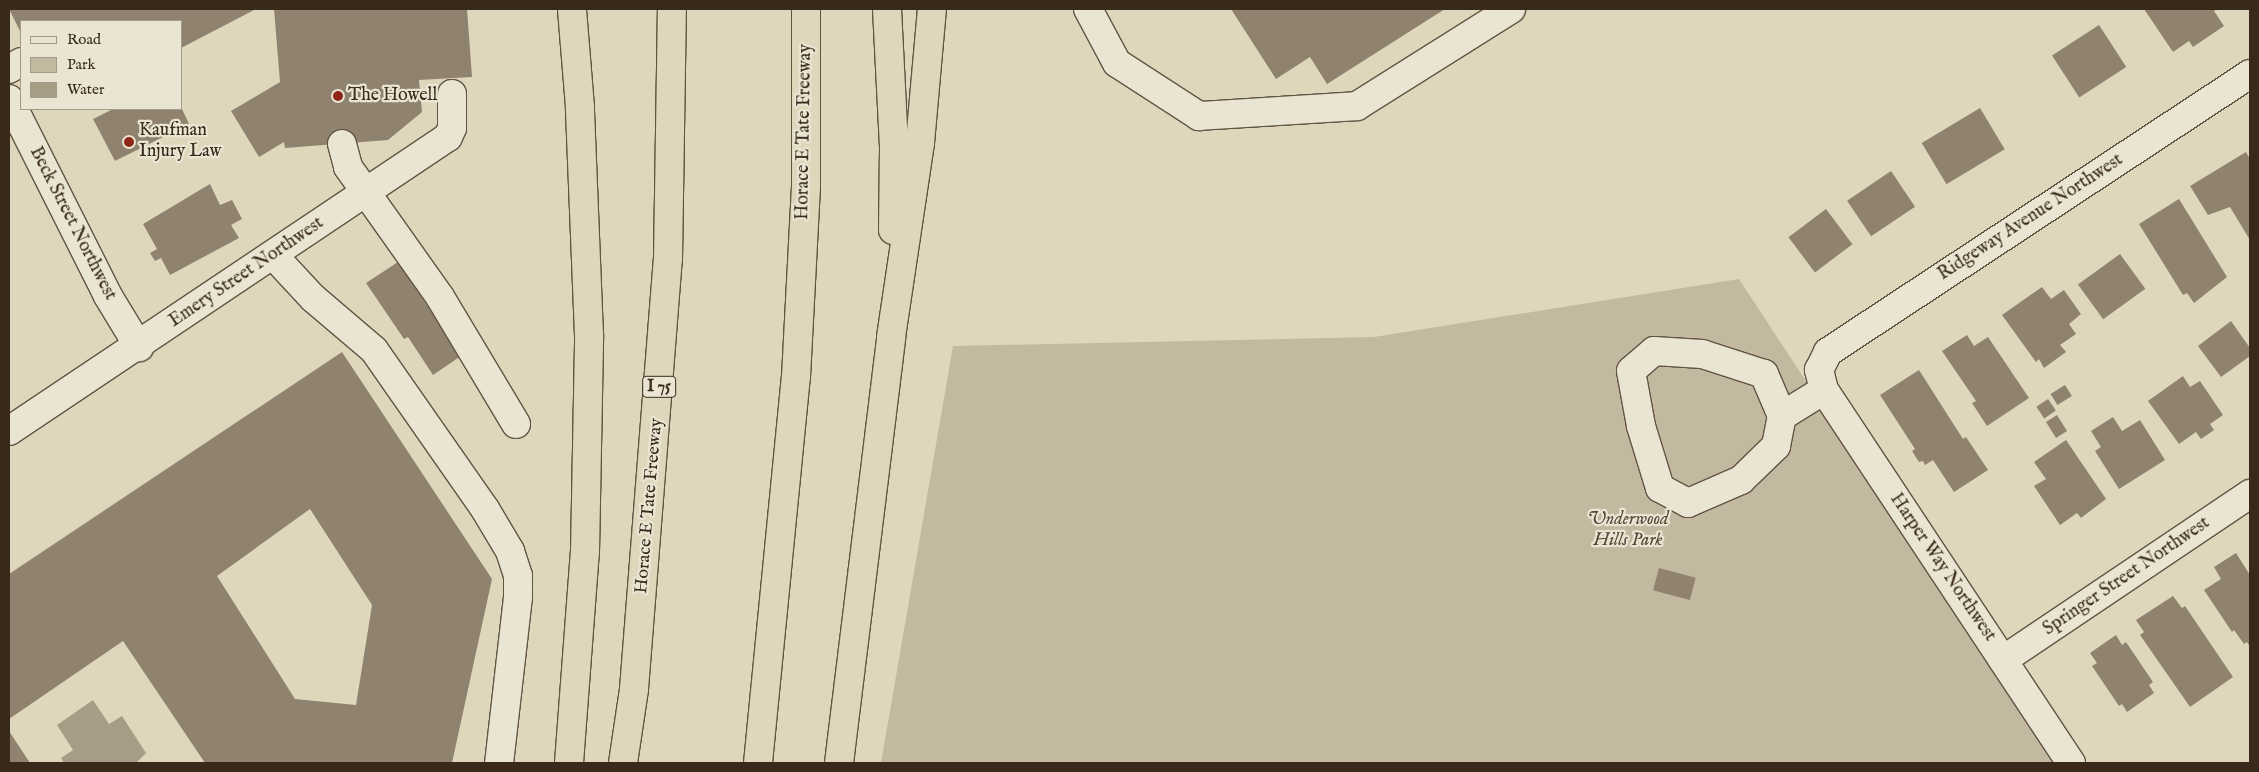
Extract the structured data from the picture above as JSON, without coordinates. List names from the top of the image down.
{
  "streets": {
    "highway": ["Horace E Tate Freeway", "I 75"],
    "street": [
      "Ridgeway Avenue Northwest",
      "Beck Street Northwest",
      "Emery Street Northwest",
      "Harper Way Northwest",
      "Springer Street Northwest"
    ]
  },
  "crossings": [
    ["Ridgeway Avenue Northwest", "Harper Way Northwest"],
    ["Beck Street Northwest", "Emery Street Northwest"],
    ["Harper Way Northwest", "Springer Street Northwest"]
  ],
  "parks": ["Underwood Hills Park"],
  "places": ["The Howell", "Kaufman Injury Law"],
  "legend": ["Road", "Park", "Water"]
}
